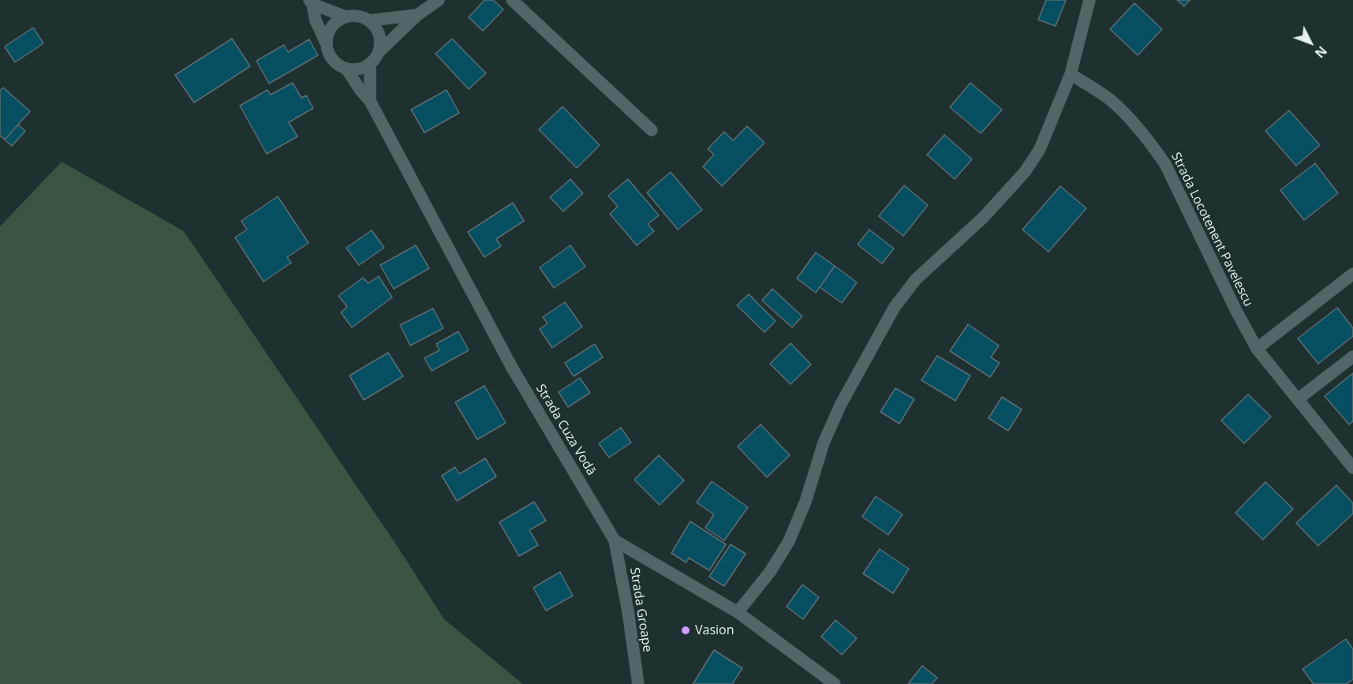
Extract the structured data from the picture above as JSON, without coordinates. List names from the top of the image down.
{
  "streets": {
    "street": ["Strada Locotenent Pavelescu", "Strada Cuza Vodă", "Strada Groape"]
  },
  "crossings": [
    ["Strada Cuza Vodă", "Strada Groape"]
  ],
  "places": ["Vasion"],
  "north": "bottom right"
}
